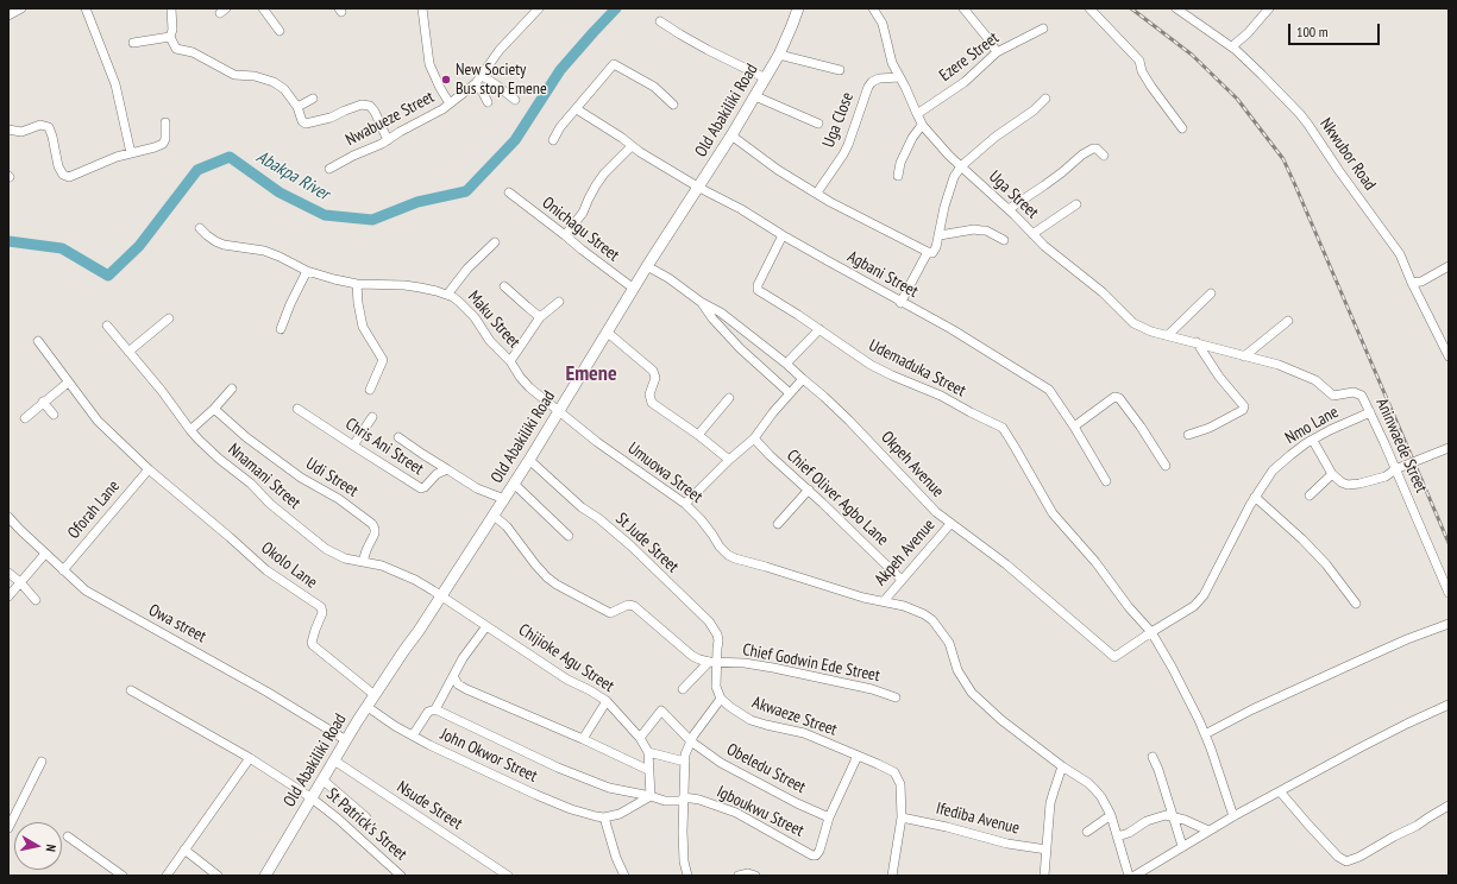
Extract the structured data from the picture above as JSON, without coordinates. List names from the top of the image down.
{
  "streets": {
    "main road": ["Old Abakiliki Road"],
    "street": [
      "Ezere Street",
      "Nwabueze Street",
      "Uga Close",
      "Nkwubor Road",
      "Uga Street",
      "Onichagu Street",
      "Agbani Street",
      "Maku Street",
      "Udemaduka Street",
      "Nmo Lane",
      "Aninwaede Street",
      "Chris Ani Street",
      "Okpeh Avenue",
      "Umuowa Street",
      "Nnamani Street",
      "Udi Street",
      "Chief Oliver Agbo Lane",
      "Oforah Lane",
      "St Jude Street",
      "Akpeh Avenue",
      "Okolo Lane",
      "Owa street",
      "Chijioke Agu Street",
      "Chief Godwin Ede Street",
      "Akwaeze Street",
      "John Okwor Street",
      "Obeledu Street",
      "Nsude Street",
      "Igboukwu Street",
      "Ifediba Avenue",
      "St Patrick's Street"
    ]
  },
  "crossings": [
    ["Ezere Street", "Uga Street"],
    ["Old Abakiliki Road", "Onichagu Street"],
    ["Old Abakiliki Road", "Agbani Street"],
    ["Old Abakiliki Road", "Maku Street"],
    ["Old Abakiliki Road", "Chris Ani Street"],
    ["Old Abakiliki Road", "Umuowa Street"],
    ["Old Abakiliki Road", "Nnamani Street"],
    ["Old Abakiliki Road", "St Jude Street"],
    ["Old Abakiliki Road", "Okolo Lane"],
    ["Old Abakiliki Road", "Owa street"],
    ["Old Abakiliki Road", "Chijioke Agu Street"],
    ["Old Abakiliki Road", "Chief Godwin Ede Street"],
    ["Old Abakiliki Road", "John Okwor Street"],
    ["Old Abakiliki Road", "Nsude Street"],
    ["Old Abakiliki Road", "St Patrick's Street"],
    ["Uga Close", "Uga Street"],
    ["Uga Street", "Aninwaede Street"],
    ["Agbani Street", "Udemaduka Street"],
    ["Maku Street", "Umuowa Street"],
    ["Udemaduka Street", "Nmo Lane"],
    ["Udemaduka Street", "Okpeh Avenue"],
    ["Nmo Lane", "Aninwaede Street"],
    ["Nmo Lane", "Okpeh Avenue"],
    ["Okpeh Avenue", "Akpeh Avenue"],
    ["Umuowa Street", "Akpeh Avenue"],
    ["Nnamani Street", "Udi Street"],
    ["Nnamani Street", "Chijioke Agu Street"],
    ["Chief Oliver Agbo Lane", "Akpeh Avenue"],
    ["Oforah Lane", "Okolo Lane"],
    ["Oforah Lane", "Owa street"],
    ["St Jude Street", "Chief Godwin Ede Street"],
    ["Chijioke Agu Street", "Obeledu Street"],
    ["Chijioke Agu Street", "Igboukwu Street"],
    ["Akwaeze Street", "Ifediba Avenue"],
    ["Obeledu Street", "Igboukwu Street"]
  ],
  "districts": ["Emene"],
  "water": ["Abakpa River"],
  "places": ["New Society Bus stop Emene"],
  "scale_bar": "100 m",
  "north": "right"
}
